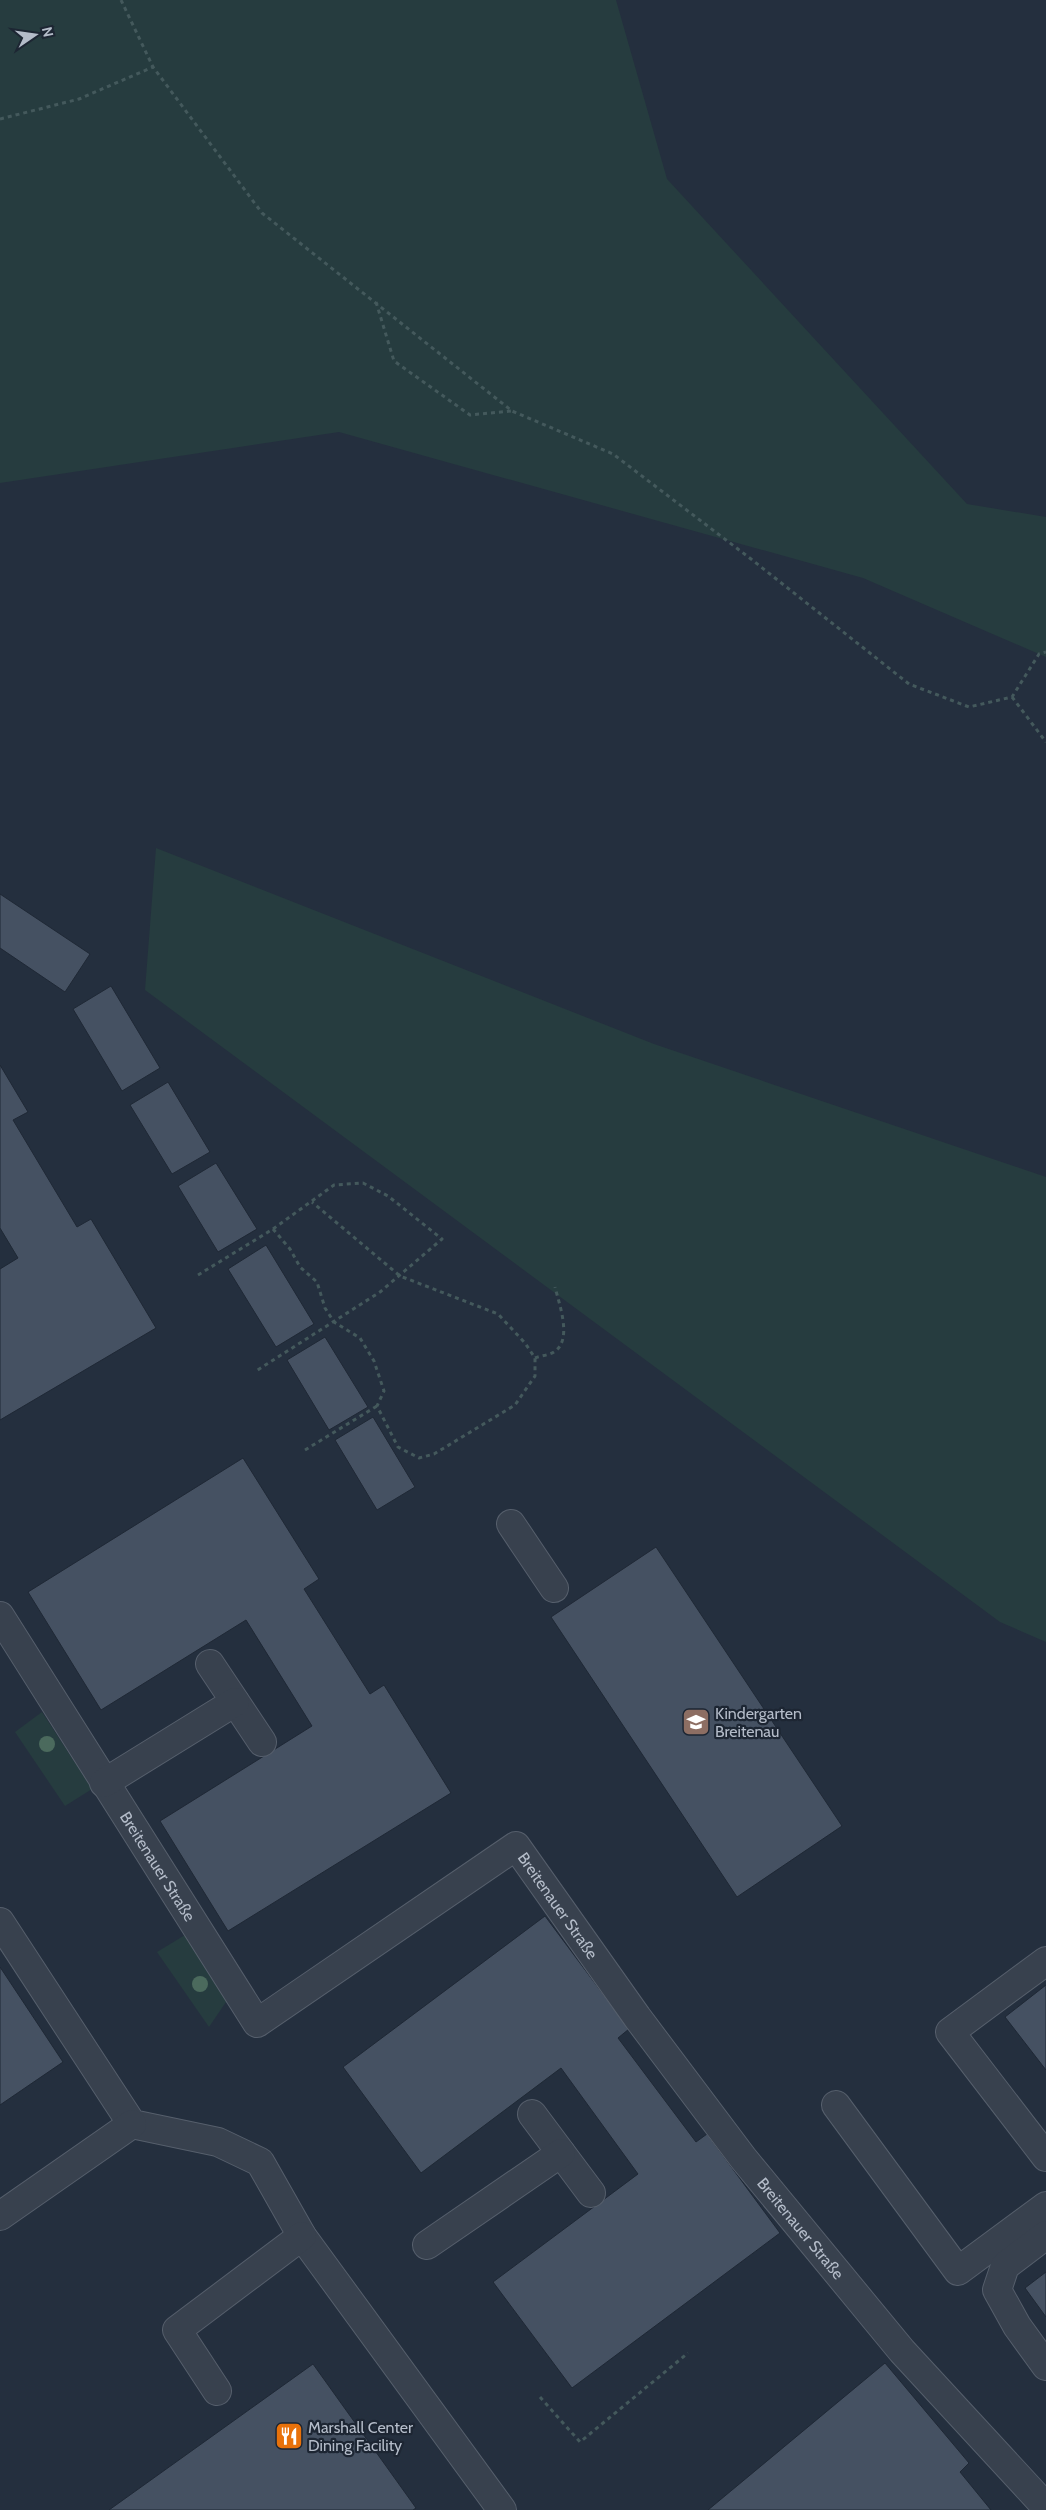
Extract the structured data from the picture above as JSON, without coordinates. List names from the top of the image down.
{
  "streets": {
    "street": ["Breitenauer Straße"]
  },
  "places": {
    "school or university": ["Kindergarten Breitenau"],
    "restaurant": ["Marshall Center Dining Facility"]
  },
  "north": "right"
}
